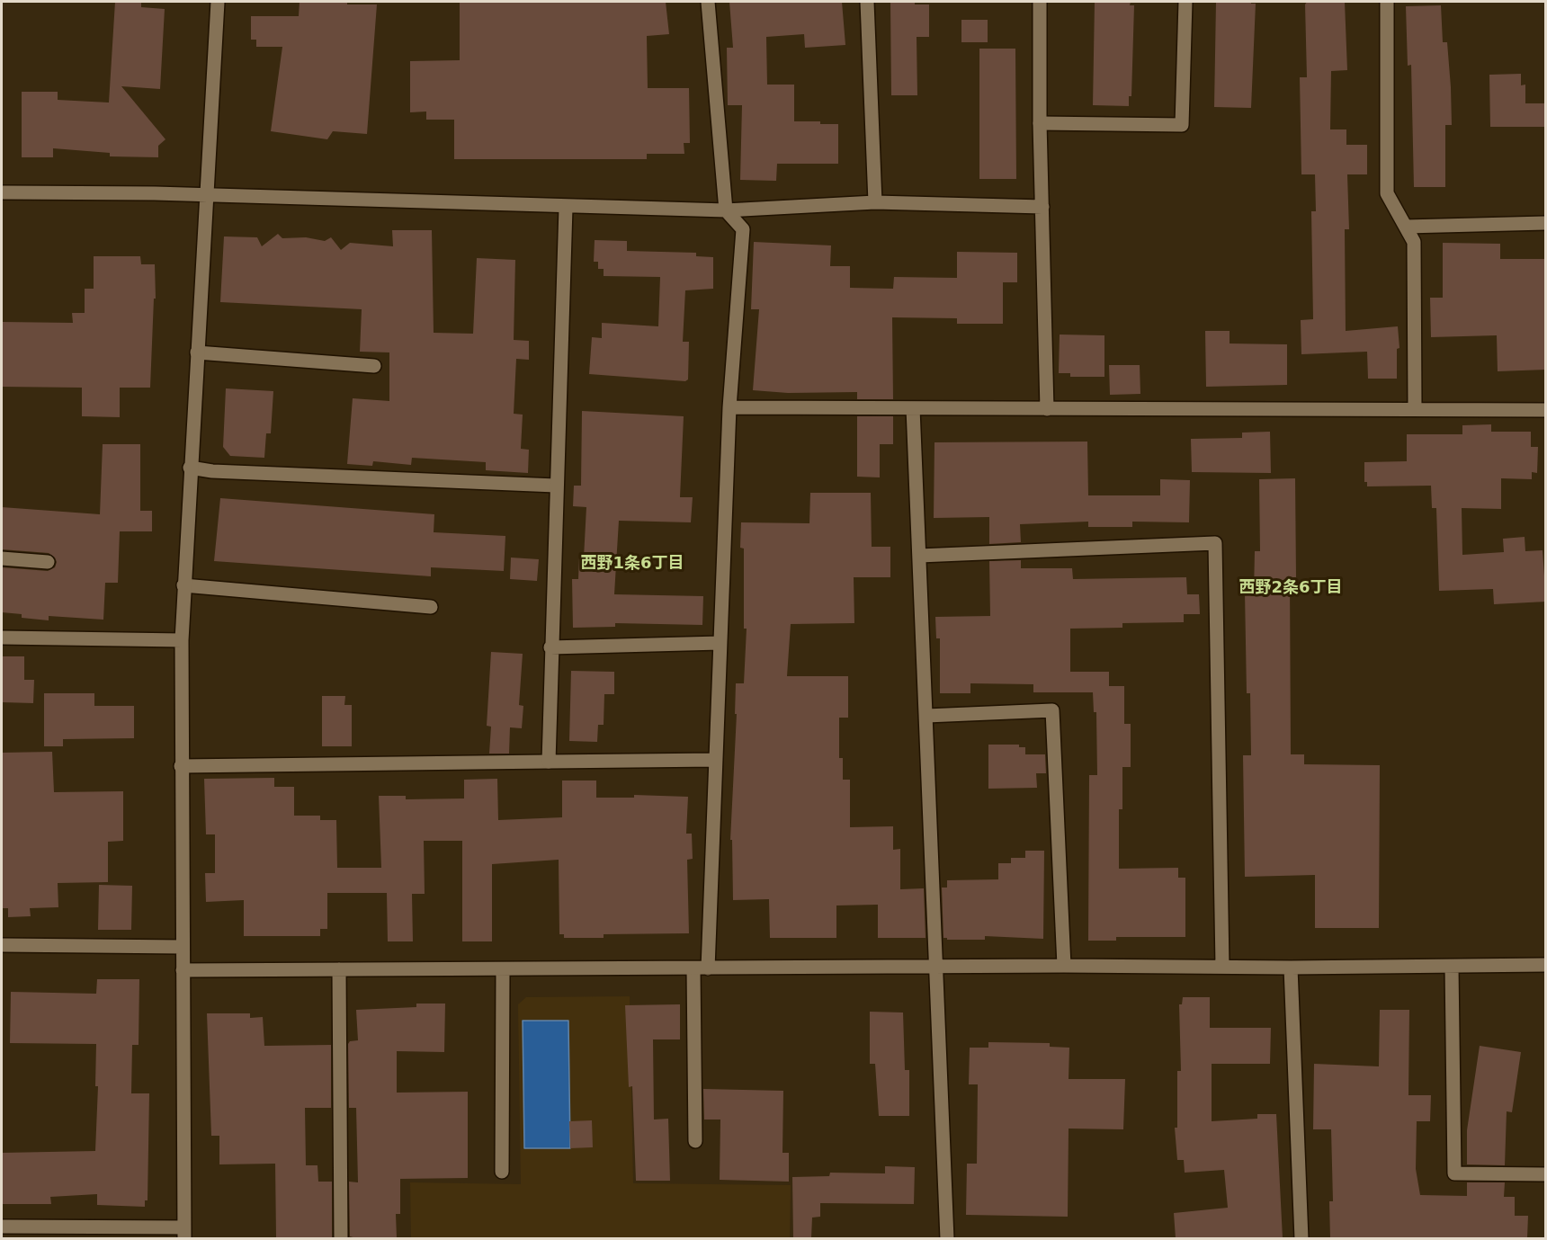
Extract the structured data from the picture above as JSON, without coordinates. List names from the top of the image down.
{
  "districts": ["西野1条6丁目", "西野2条6丁目"]
}
